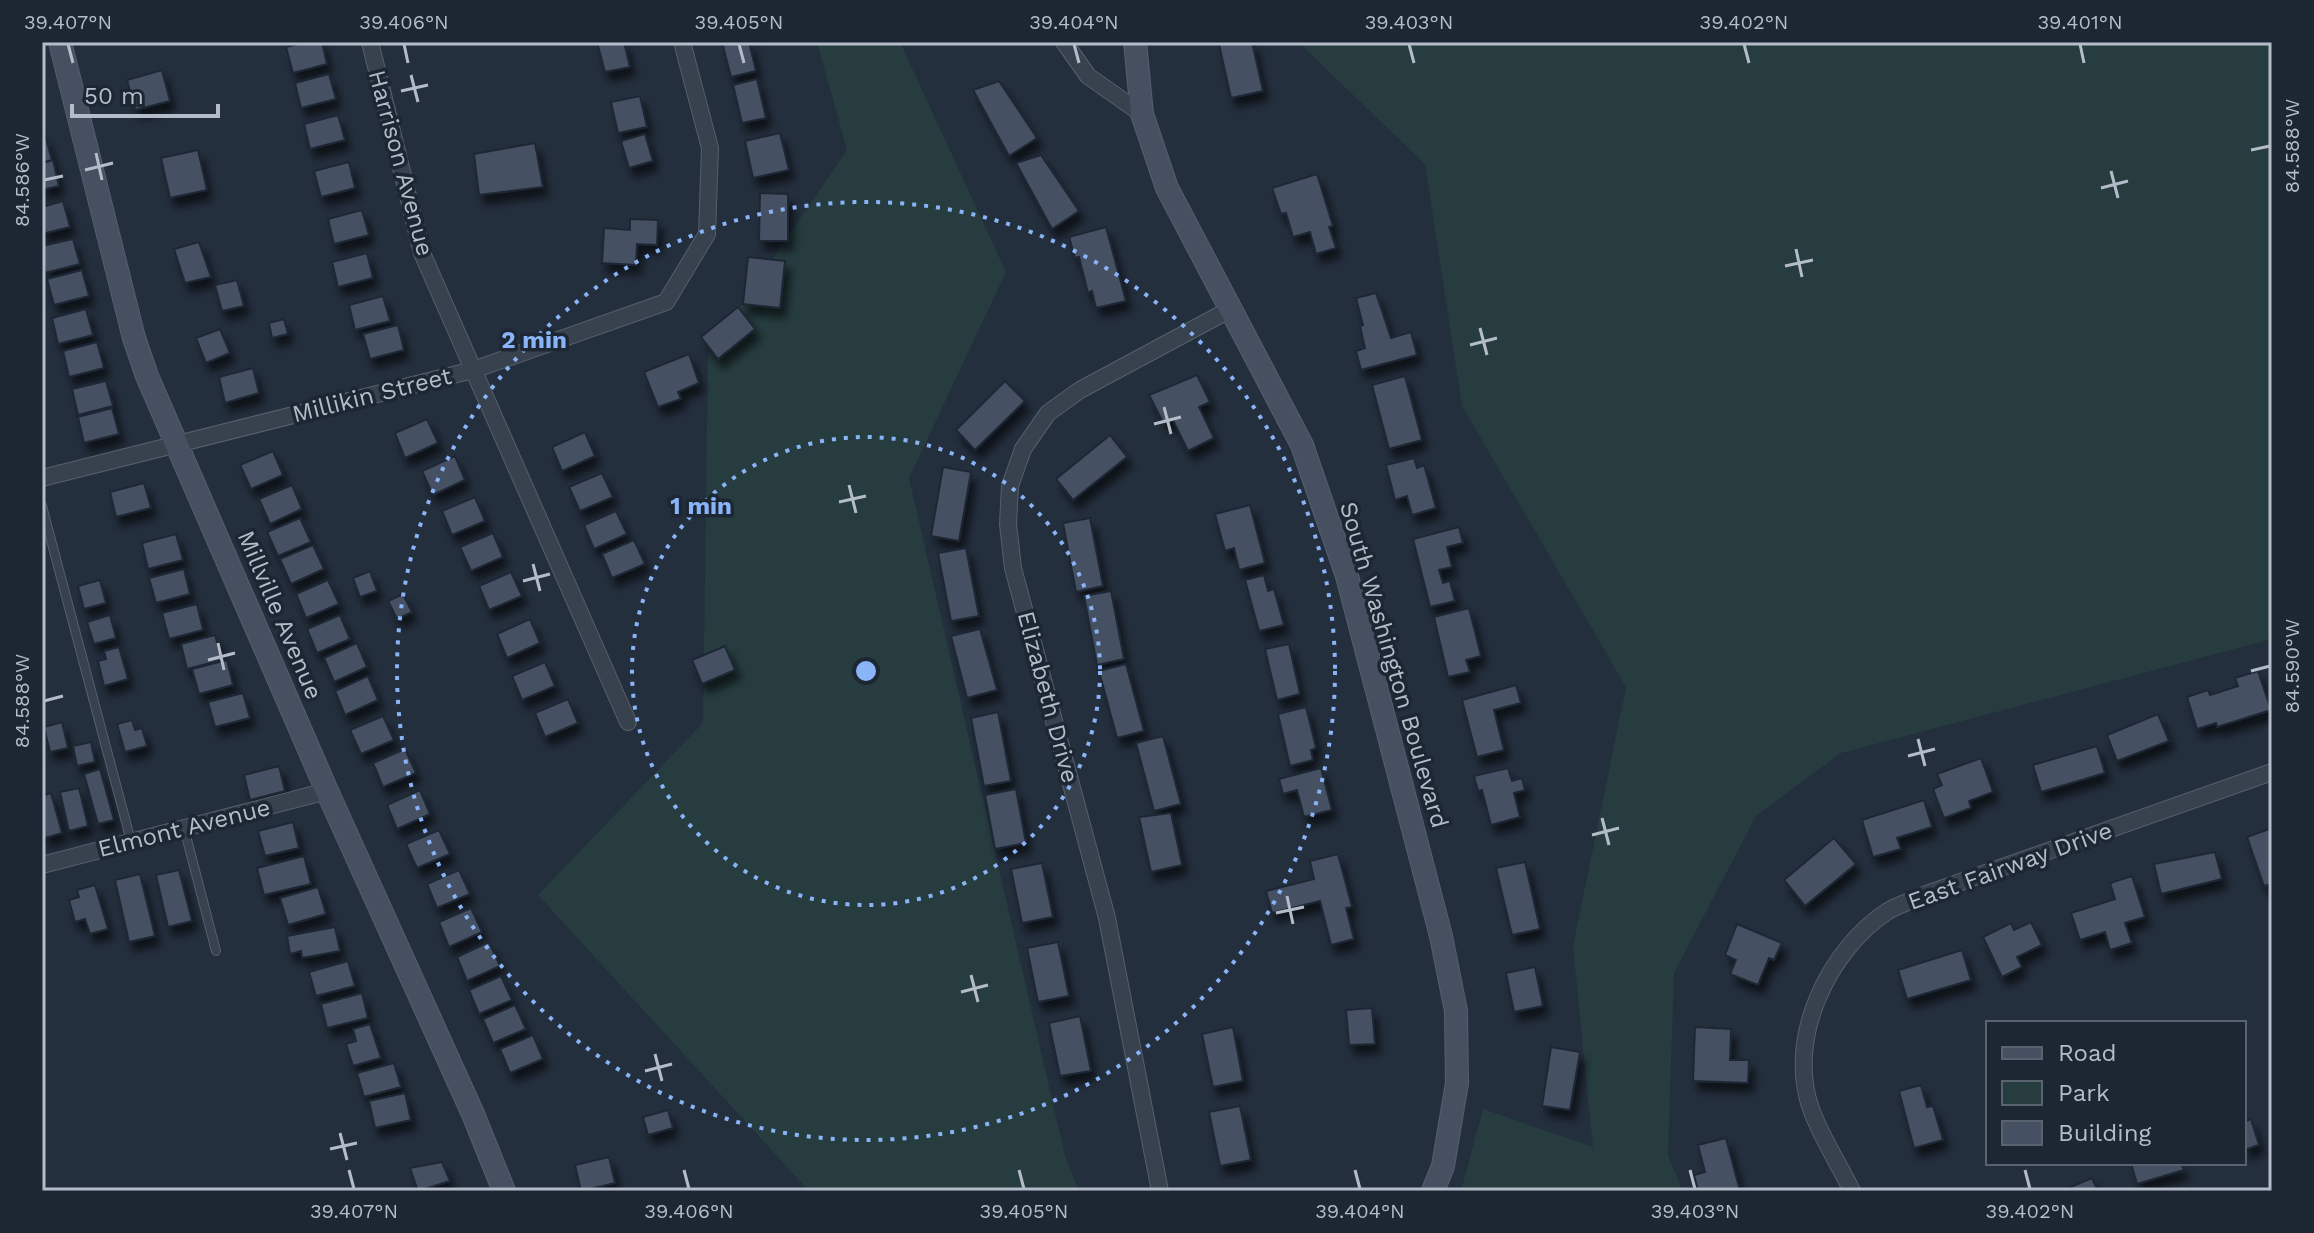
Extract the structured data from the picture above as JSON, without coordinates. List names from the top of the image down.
{
  "streets": {
    "main road": ["Millville Avenue", "South Washington Boulevard"],
    "street": [
      "Harrison Avenue",
      "Millikin Street",
      "Elizabeth Drive",
      "Elmont Avenue",
      "East Fairway Drive"
    ]
  },
  "crossings": [
    ["Harrison Avenue", "Millikin Street"],
    ["Millikin Street", "Millville Avenue"],
    ["Millville Avenue", "Elmont Avenue"],
    ["South Washington Boulevard", "Elizabeth Drive"]
  ],
  "legend": ["Road", "Park", "Building"],
  "scale_bar": "50 m",
  "coordinates": [
    "39.407°N",
    "39.406°N",
    "39.405°N",
    "39.404°N",
    "39.403°N",
    "39.402°N",
    "39.401°N",
    "84.588°W",
    "84.586°W",
    "84.590°W"
  ],
  "rings": ["2 min", "1 min"]
}
